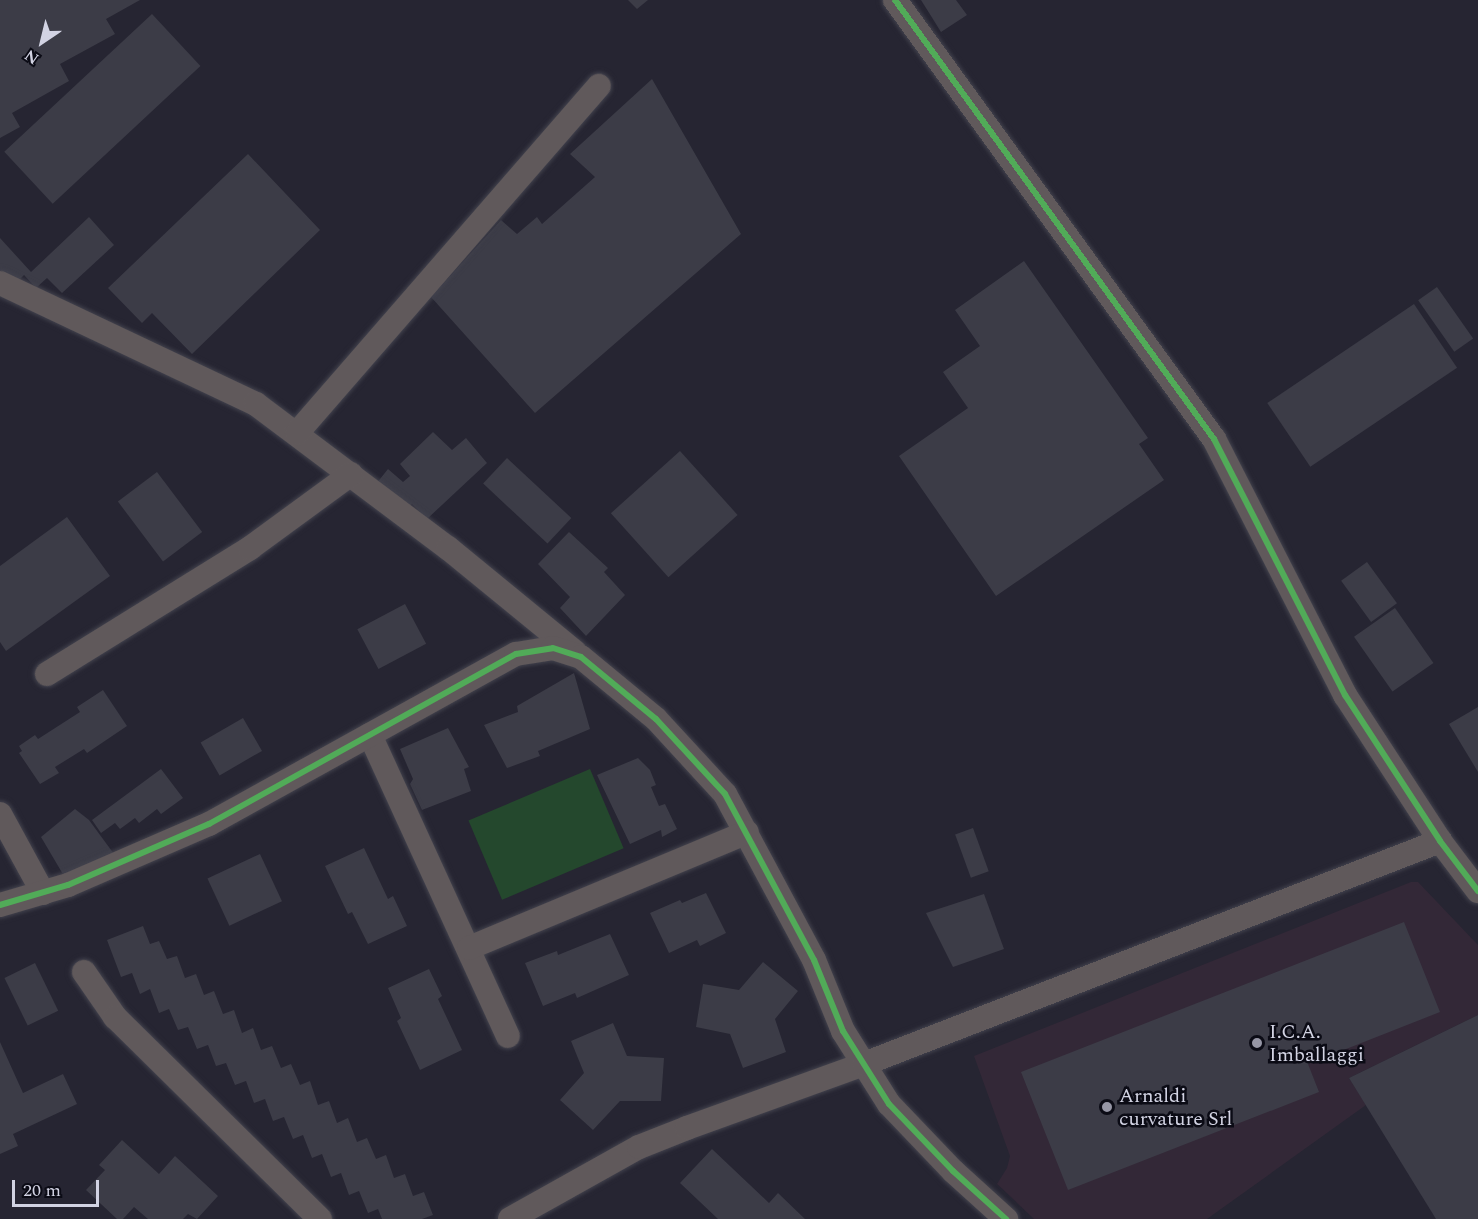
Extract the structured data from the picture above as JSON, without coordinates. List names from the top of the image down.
{
  "places": ["I.C.A. Imballaggi", "Arnaldi curvature Srl"],
  "scale_bar": "20 m",
  "north": "bottom left"
}
